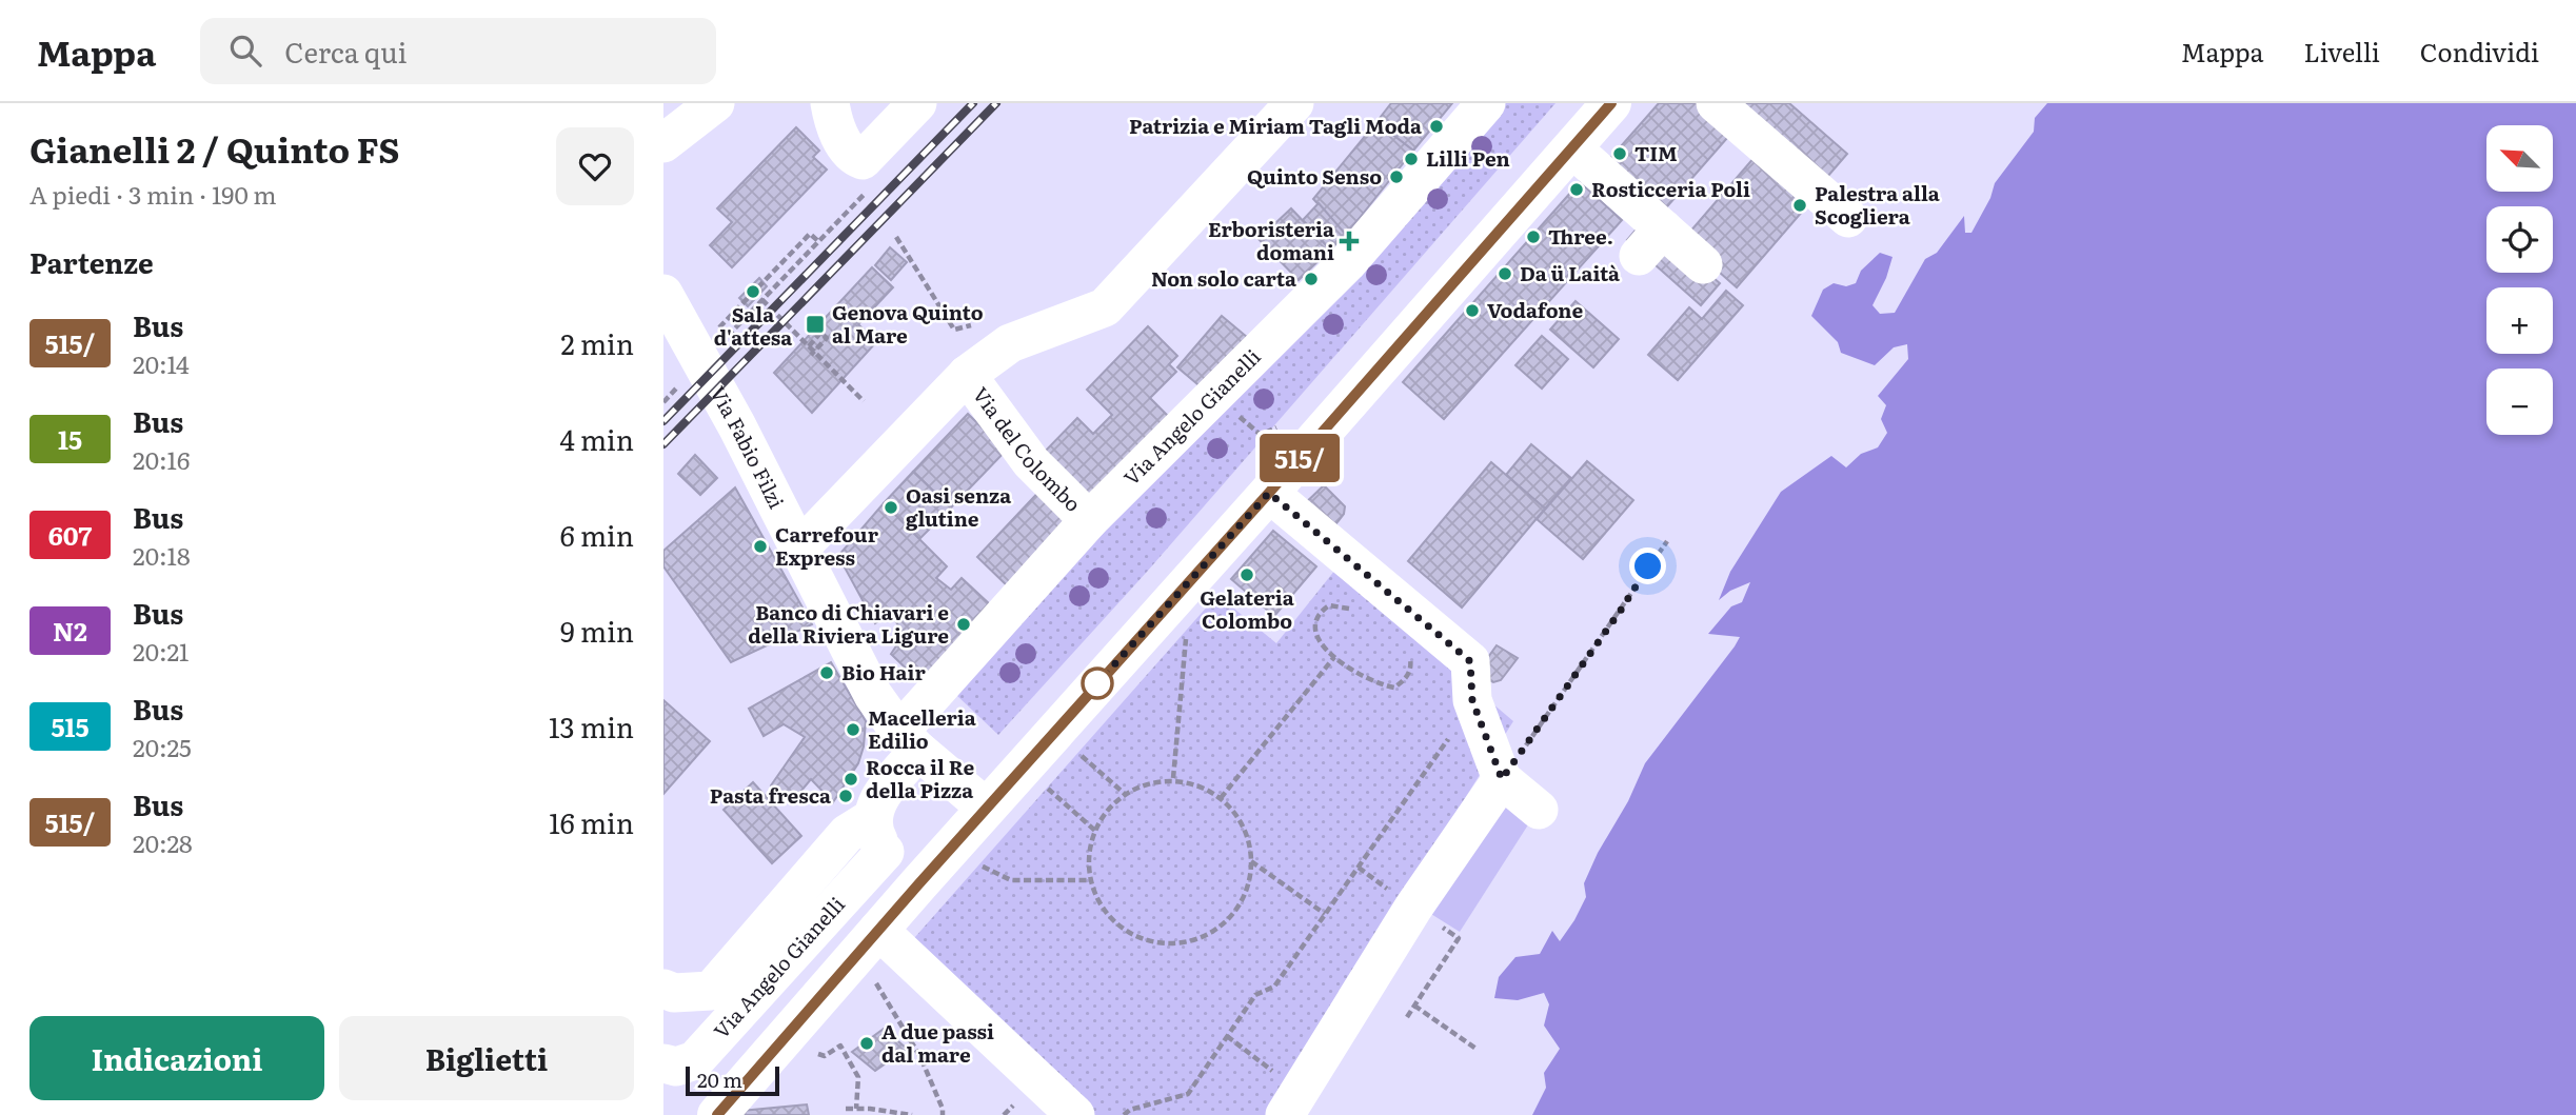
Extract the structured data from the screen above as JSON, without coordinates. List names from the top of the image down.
{
  "streets": {
    "street": ["Via Angelo Gianelli", "Via Fabio Filzi", "Via del Colombo"]
  },
  "crossings": [
    ["Via Angelo Gianelli", "Via Fabio Filzi"],
    ["Via Angelo Gianelli", "Via del Colombo"]
  ],
  "places": {
    "other": [
      "Patrizia e Miriam Tagli Moda",
      "TIM",
      "Lilli Pen",
      "Quinto Senso",
      "Rosticceria Poli",
      "Palestra alla Scogliera",
      "Three.",
      "Da ü Laità",
      "Non solo carta",
      "Sala d'attesa",
      "Vodafone",
      "Oasi senza glutine",
      "Carrefour Express",
      "Gelateria Colombo",
      "Banco di Chiavari e della Riviera Ligure",
      "Bio Hair",
      "Macelleria Edilio",
      "Rocca il Re della Pizza",
      "Pasta fresca",
      "A due passi dal mare"
    ],
    "health": ["Erboristeria domani"],
    "transit": ["Genova Quinto al Mare"]
  },
  "lines": ["bus line 515/"],
  "scale_bar": "20 m",
  "north": "top left",
  "page": {
    "header": "Mappa",
    "search": "Cerca qui",
    "nav": ["Mappa", "Livelli", "Condividi"],
    "heading": [
      ["Gianelli 2 / Quinto FS", "A piedi · 3 min · 190 m"],
      "Partenze"
    ],
    "on_map": "515/",
    "map_buttons": ["+", "−"],
    "list": [
      {
        "mark": "515/",
        "name": "Bus",
        "note": "20:14",
        "value": "2 min"
      },
      {
        "mark": "15",
        "name": "Bus",
        "note": "20:16",
        "value": "4 min"
      },
      {
        "mark": "607",
        "name": "Bus",
        "note": "20:18",
        "value": "6 min"
      },
      {
        "mark": "N2",
        "name": "Bus",
        "note": "20:21",
        "value": "9 min"
      },
      {
        "mark": "515",
        "name": "Bus",
        "note": "20:25",
        "value": "13 min"
      },
      {
        "mark": "515/",
        "name": "Bus",
        "note": "20:28",
        "value": "16 min"
      }
    ],
    "buttons": ["Indicazioni", "Biglietti"],
    "scale": "20 m"
  }
}
